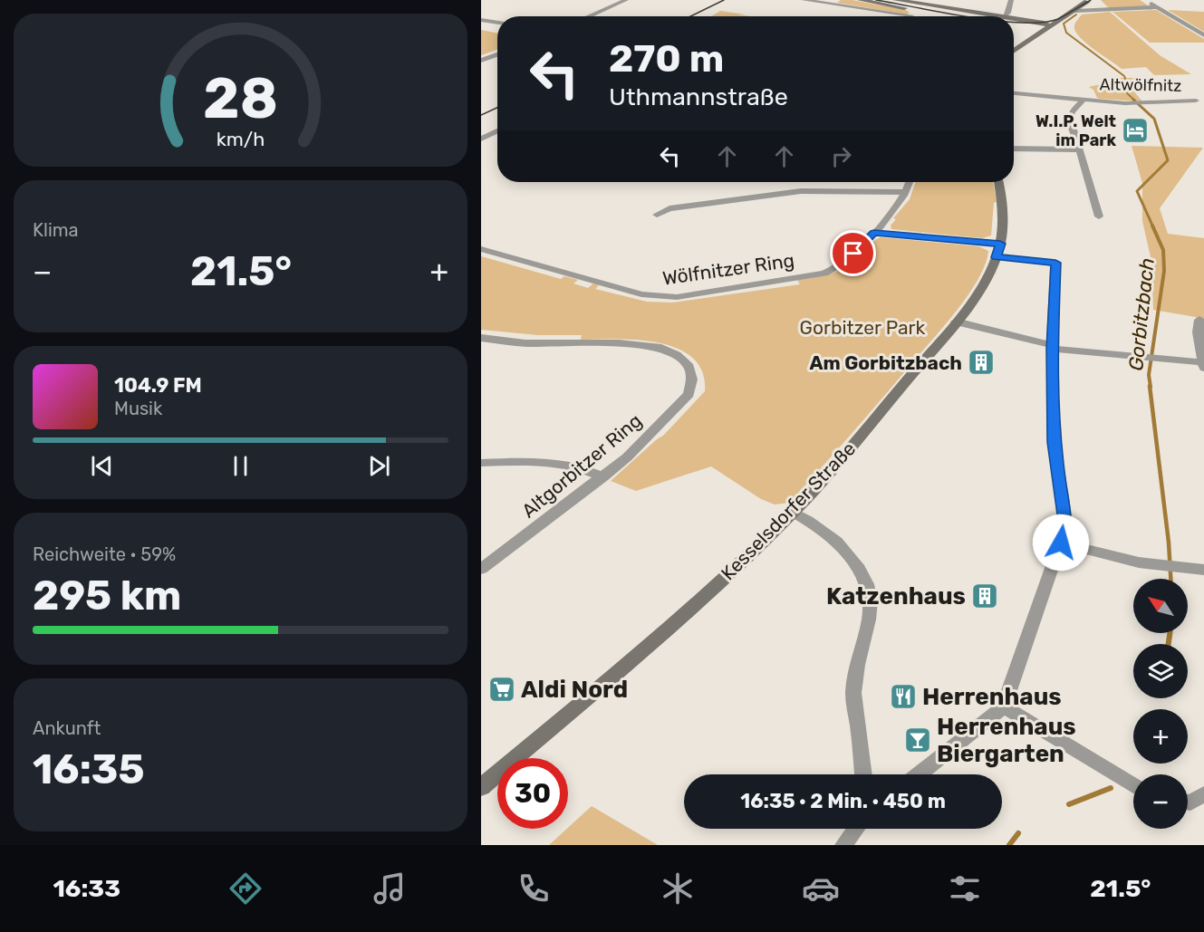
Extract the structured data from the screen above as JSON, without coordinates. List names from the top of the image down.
{
  "streets": {
    "main road": ["Kesselsdorfer Straße"],
    "street": ["Altwölfnitz", "Wölfnitzer Ring", "Altgorbitzer Ring"]
  },
  "water": ["Gorbitzbach"],
  "parks": ["Gorbitzer Park"],
  "places": {
    "hotel": ["W.I.P. Welt im Park"],
    "building": ["Am Gorbitzbach", "Katzenhaus"],
    "supermarket": ["Aldi Nord"],
    "restaurant": ["Herrenhaus"],
    "bar": ["Herrenhaus Biergarten"]
  },
  "north": "top left",
  "page": {
    "turn": ["270 m", "Uthmannstraße"],
    "tile": [
      "Klima",
      ["Reichweite · 59%", "295 km"],
      ["Ankunft", "16:35"]
    ],
    "heat": ["−", "21.5°", "+"],
    "song": ["104.9 FM", "Musik"],
    "map_buttons": ["+", "−"],
    "limit": "30",
    "trip": "16:35 · 2 Min. · 450 m",
    "tabs": ["16:33", "21.5°"],
    "gauge": ["28", "km/h"]
  }
}
